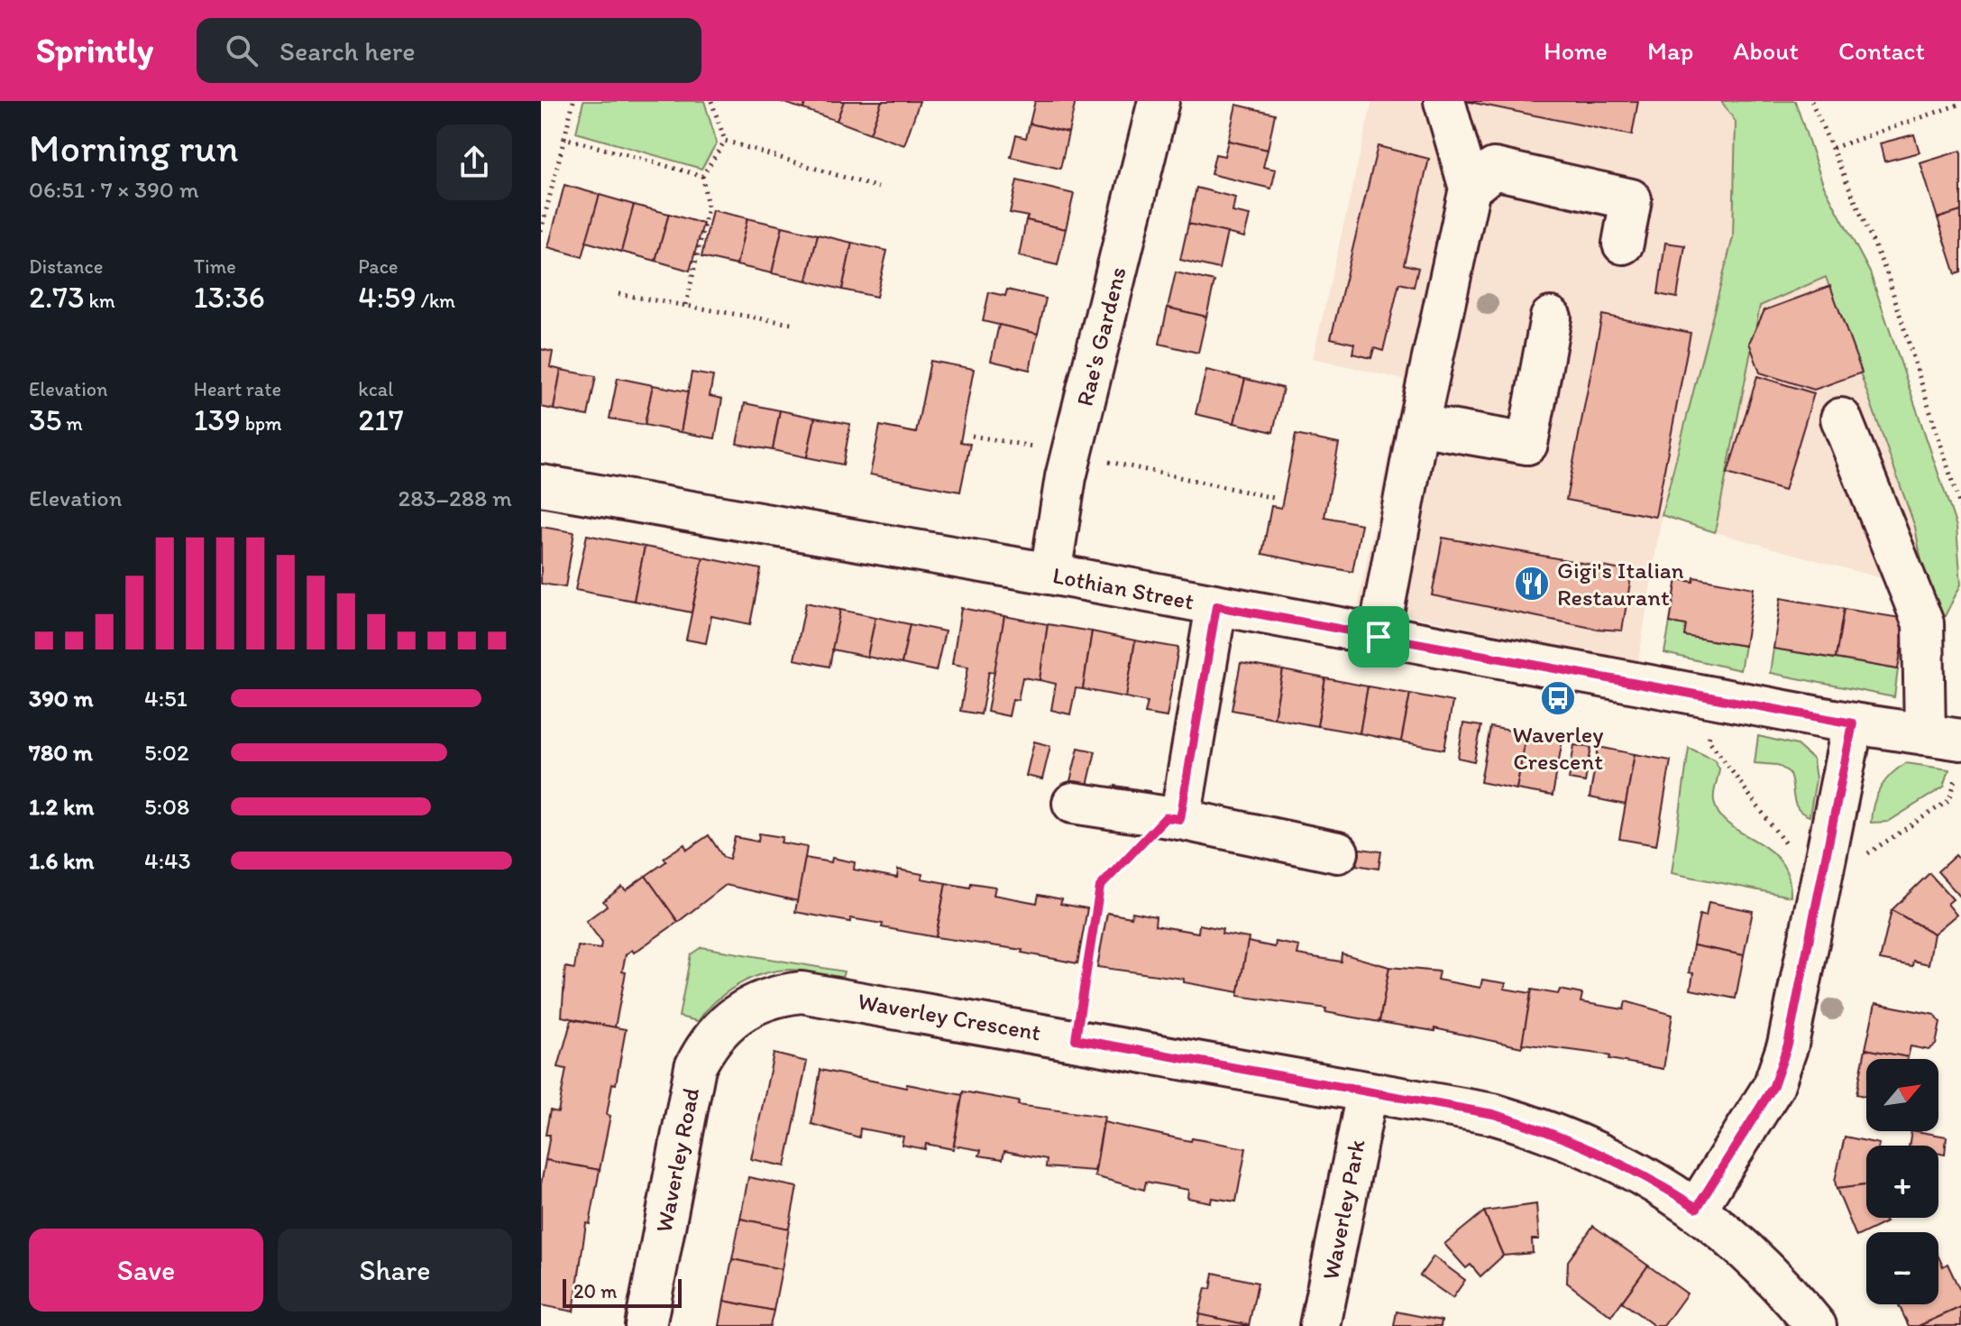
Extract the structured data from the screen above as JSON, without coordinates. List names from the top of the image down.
{
  "streets": {
    "street": [
      "Rae's Gardens",
      "Lothian Street",
      "Waverley Crescent",
      "Waverley Road",
      "Waverley Park"
    ]
  },
  "crossings": [
    ["Rae's Gardens", "Lothian Street"],
    ["Waverley Crescent", "Waverley Road"],
    ["Waverley Crescent", "Waverley Park"]
  ],
  "places": {
    "restaurant": ["Gigi's Italian Restaurant"],
    "bus stop": ["Waverley Crescent"]
  },
  "scale_bar": "20 m",
  "north": "top right",
  "page": {
    "header": "Sprintly",
    "search": "Search here",
    "nav": [
      "Home",
      "Map",
      "About",
      "Contact"
    ],
    "heading": ["Morning run", "06:51 · 7 × 390 m"],
    "stats": [
      ["Distance", "2.73 km"],
      ["Time", "13:36"],
      ["Pace", "4:59 /km"],
      ["Elevation", "35 m"],
      ["Heart rate", "139 bpm"],
      ["kcal", "217"]
    ],
    "chart": ["Elevation", "283–288 m"],
    "list": [
      {
        "name": "390 m",
        "note": "4:51"
      },
      {
        "name": "780 m",
        "note": "5:02"
      },
      {
        "name": "1.2 km",
        "note": "5:08"
      },
      {
        "name": "1.6 km",
        "note": "4:43"
      }
    ],
    "map_buttons": ["+", "−"],
    "buttons": ["Save", "Share"],
    "scale": "20 m"
  }
}
